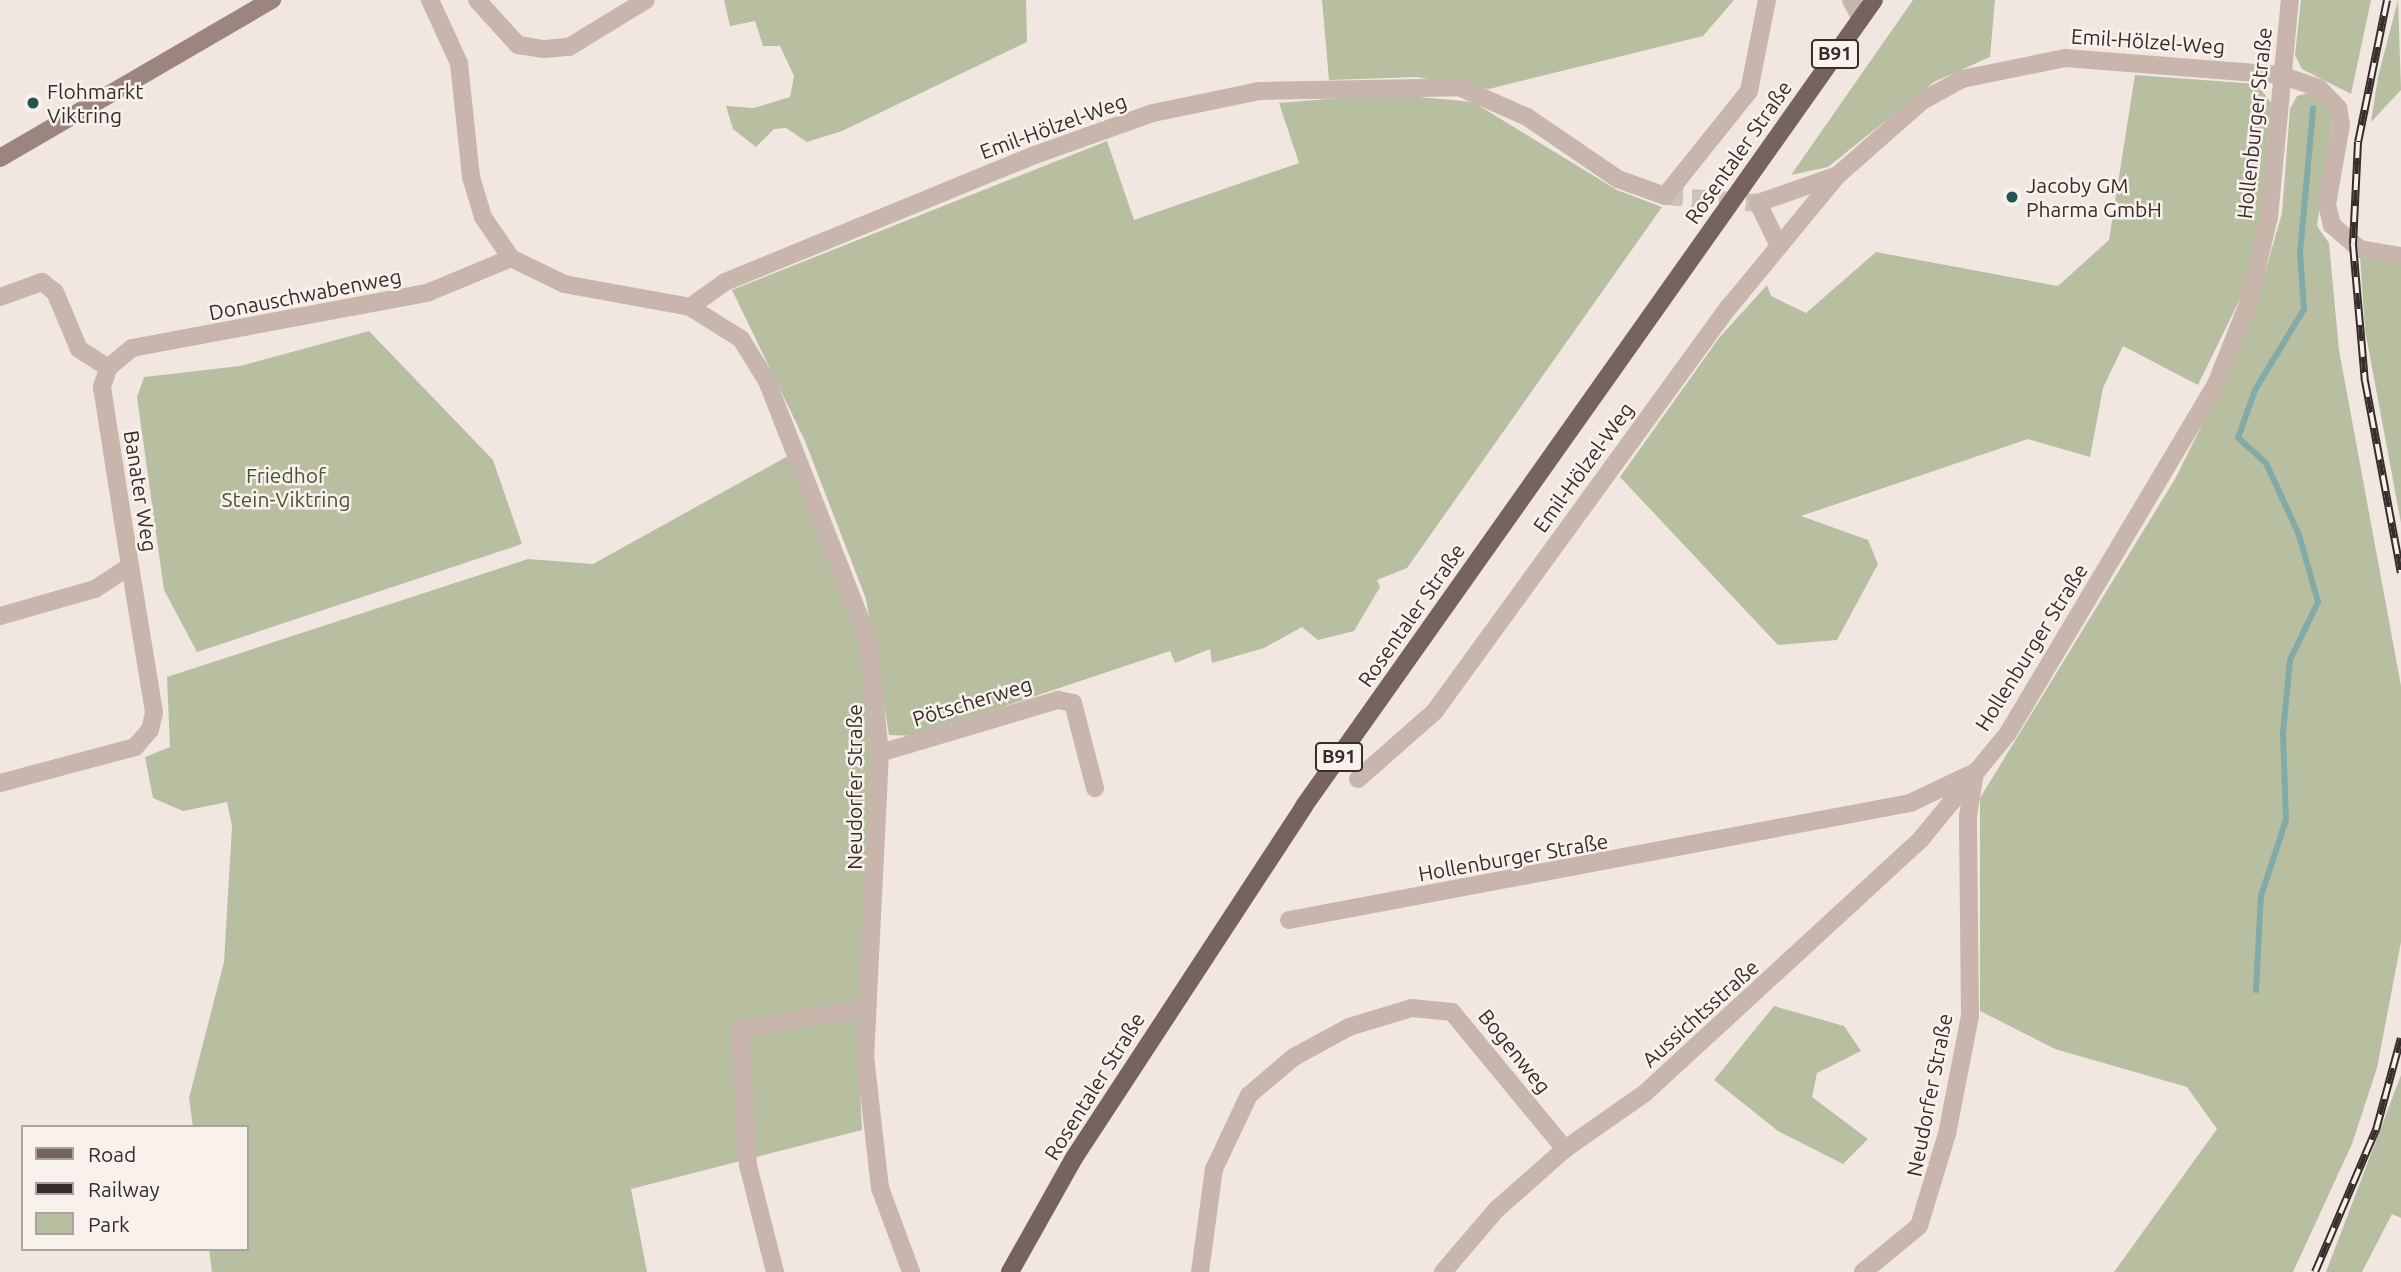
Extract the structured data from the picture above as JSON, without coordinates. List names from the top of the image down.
{
  "streets": {
    "main road": ["B91", "Rosentaler Straße"],
    "street": [
      "Emil-Hölzel-Weg",
      "Hollenburger Straße",
      "Donauschwabenweg",
      "Banater Weg",
      "Pötscherweg",
      "Neudorfer Straße",
      "Aussichtsstraße",
      "Bogenweg"
    ]
  },
  "crossings": [
    ["Emil-Hölzel-Weg", "Hollenburger Straße"],
    ["Emil-Hölzel-Weg", "Neudorfer Straße"],
    ["Hollenburger Straße", "Neudorfer Straße"],
    ["Hollenburger Straße", "Aussichtsstraße"],
    ["Donauschwabenweg", "Banater Weg"],
    ["Pötscherweg", "Neudorfer Straße"],
    ["Neudorfer Straße", "Aussichtsstraße"],
    ["Aussichtsstraße", "Bogenweg"]
  ],
  "parks": ["Friedhof Stein-Viktring"],
  "places": ["Flohmarkt Viktring", "Jacoby GM Pharma GmbH"],
  "legend": ["Road", "Railway", "Park"]
}
